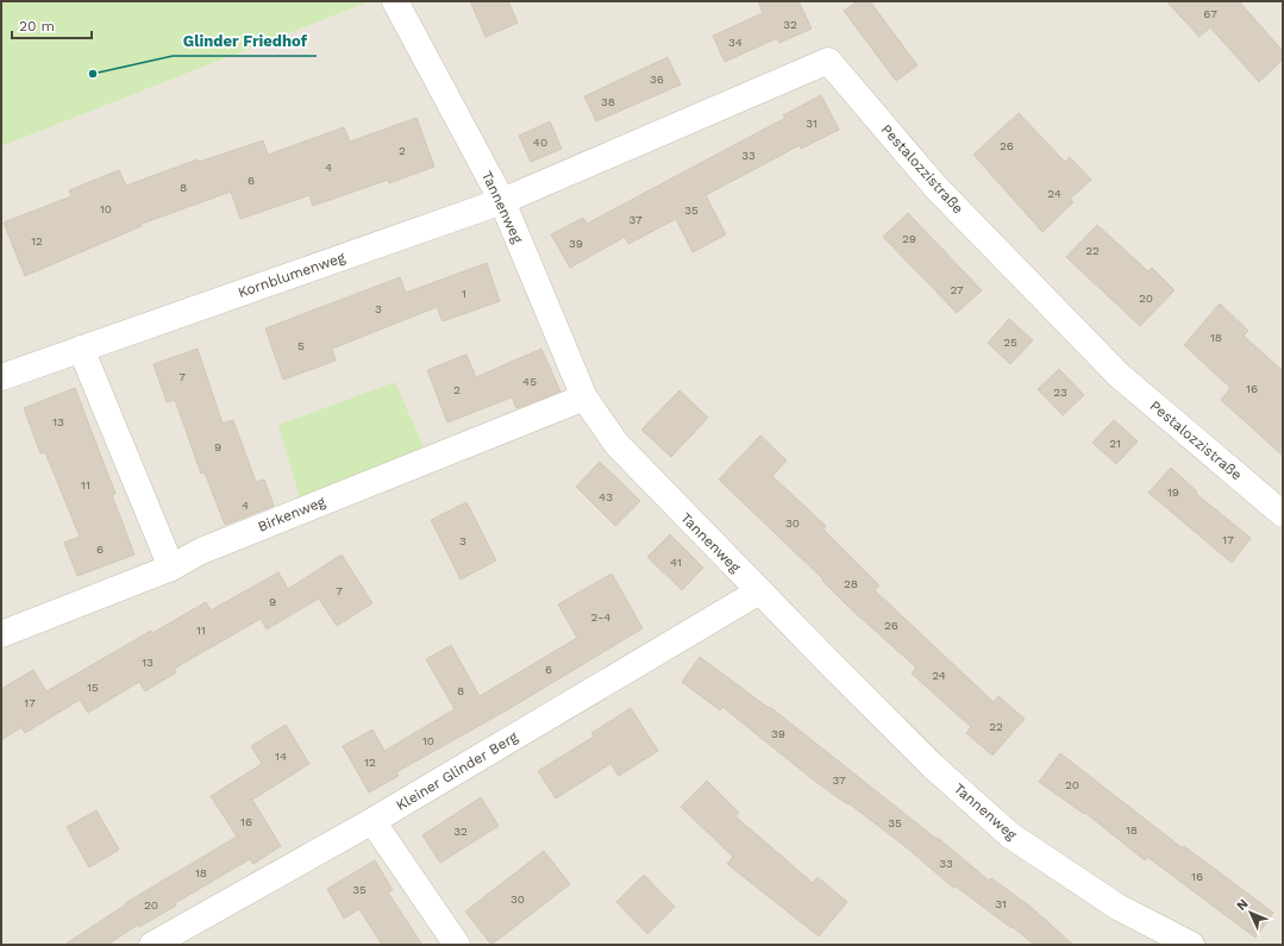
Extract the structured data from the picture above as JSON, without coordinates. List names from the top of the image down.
{
  "streets": {
    "street": [
      "Pestalozzistraße",
      "Tannenweg",
      "Kornblumenweg",
      "Birkenweg",
      "Kleiner Glinder Berg"
    ]
  },
  "crossings": [
    ["Pestalozzistraße", "Tannenweg"],
    ["Pestalozzistraße", "Kornblumenweg"],
    ["Tannenweg", "Kornblumenweg"],
    ["Tannenweg", "Birkenweg"],
    ["Tannenweg", "Kleiner Glinder Berg"]
  ],
  "places": ["Glinder Friedhof"],
  "house_numbers": [
    "67",
    "32",
    "34",
    "36",
    "38",
    "31",
    "40",
    "26",
    "2",
    "33",
    "4",
    "6",
    "8",
    "24",
    "10",
    "35",
    "37",
    "29",
    "12",
    "39",
    "22",
    "27",
    "1",
    "20",
    "3",
    "18",
    "25",
    "5",
    "7",
    "45",
    "16",
    "2",
    "23",
    "13",
    "21",
    "9",
    "11",
    "19",
    "43",
    "4",
    "30",
    "17",
    "3",
    "6",
    "41",
    "28",
    "7",
    "9",
    "2-4",
    "26",
    "11",
    "13",
    "6",
    "24",
    "15",
    "8",
    "17",
    "22",
    "39",
    "10",
    "14",
    "12",
    "37",
    "20",
    "16",
    "35",
    "18",
    "32",
    "33",
    "18",
    "16",
    "35",
    "30",
    "31",
    "20"
  ],
  "scale_bar": "20 m",
  "north": "top left"
}
